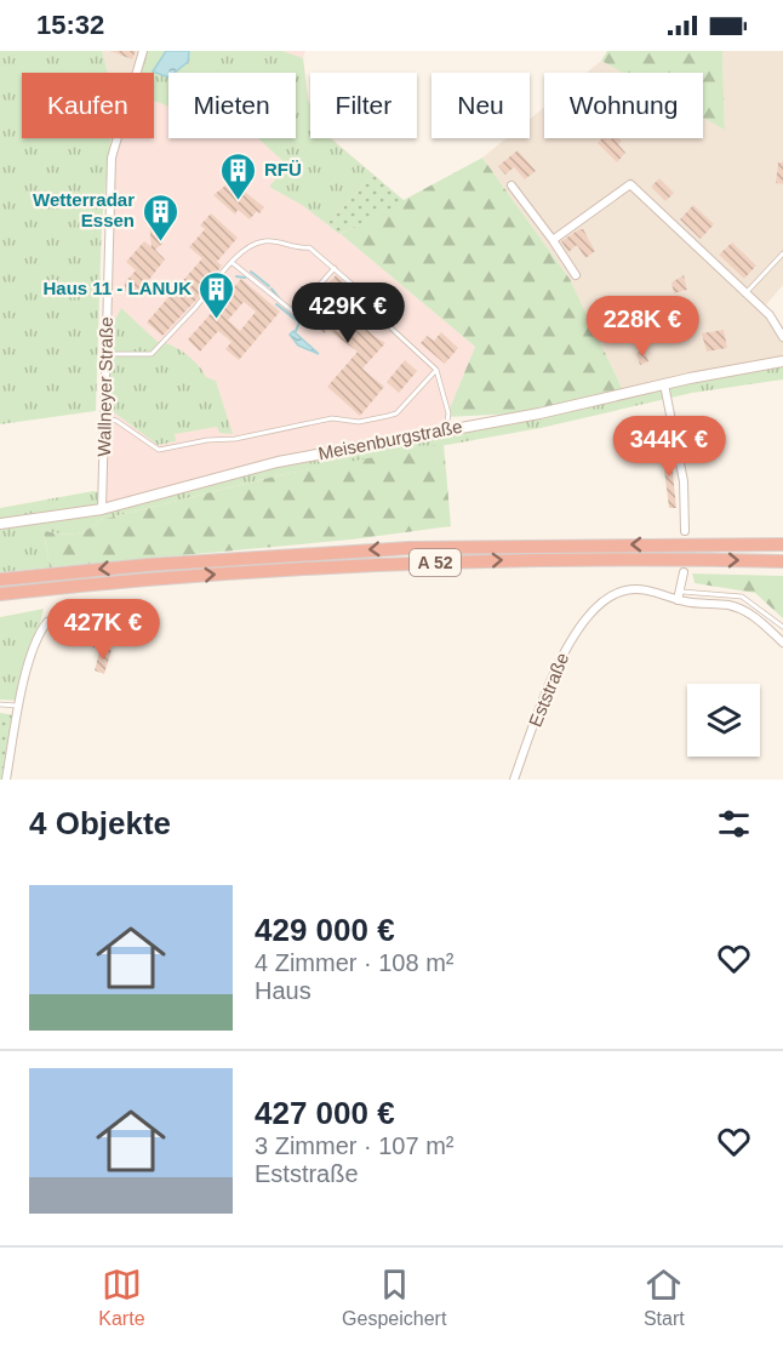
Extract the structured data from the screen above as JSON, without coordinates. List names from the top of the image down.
{
  "streets": {
    "highway": ["A 52"],
    "main road": ["Meisenburgstraße"],
    "street": ["Wallneyer Straße", "Eststraße"]
  },
  "crossings": [
    ["Wallneyer Straße", "Meisenburgstraße"]
  ],
  "places": {
    "building": ["RFÜ", "Wetterradar Essen", "Haus 11 - LANUK"]
  },
  "page": {
    "status": "15:32",
    "chip": [
      "Kaufen",
      "Mieten",
      "Filter",
      "Neu",
      "Wohnung"
    ],
    "price": [
      "429K €",
      "228K €",
      "344K €",
      "427K €"
    ],
    "heading": "4 Objekte",
    "list": [
      {
        "name": "429 000 €",
        "note": "4 Zimmer · 108 m² · Haus"
      },
      {
        "name": "427 000 €",
        "note": "3 Zimmer · 107 m² · Eststraße"
      }
    ],
    "tabs": ["Karte", "Gespeichert", "Start"]
  }
}
